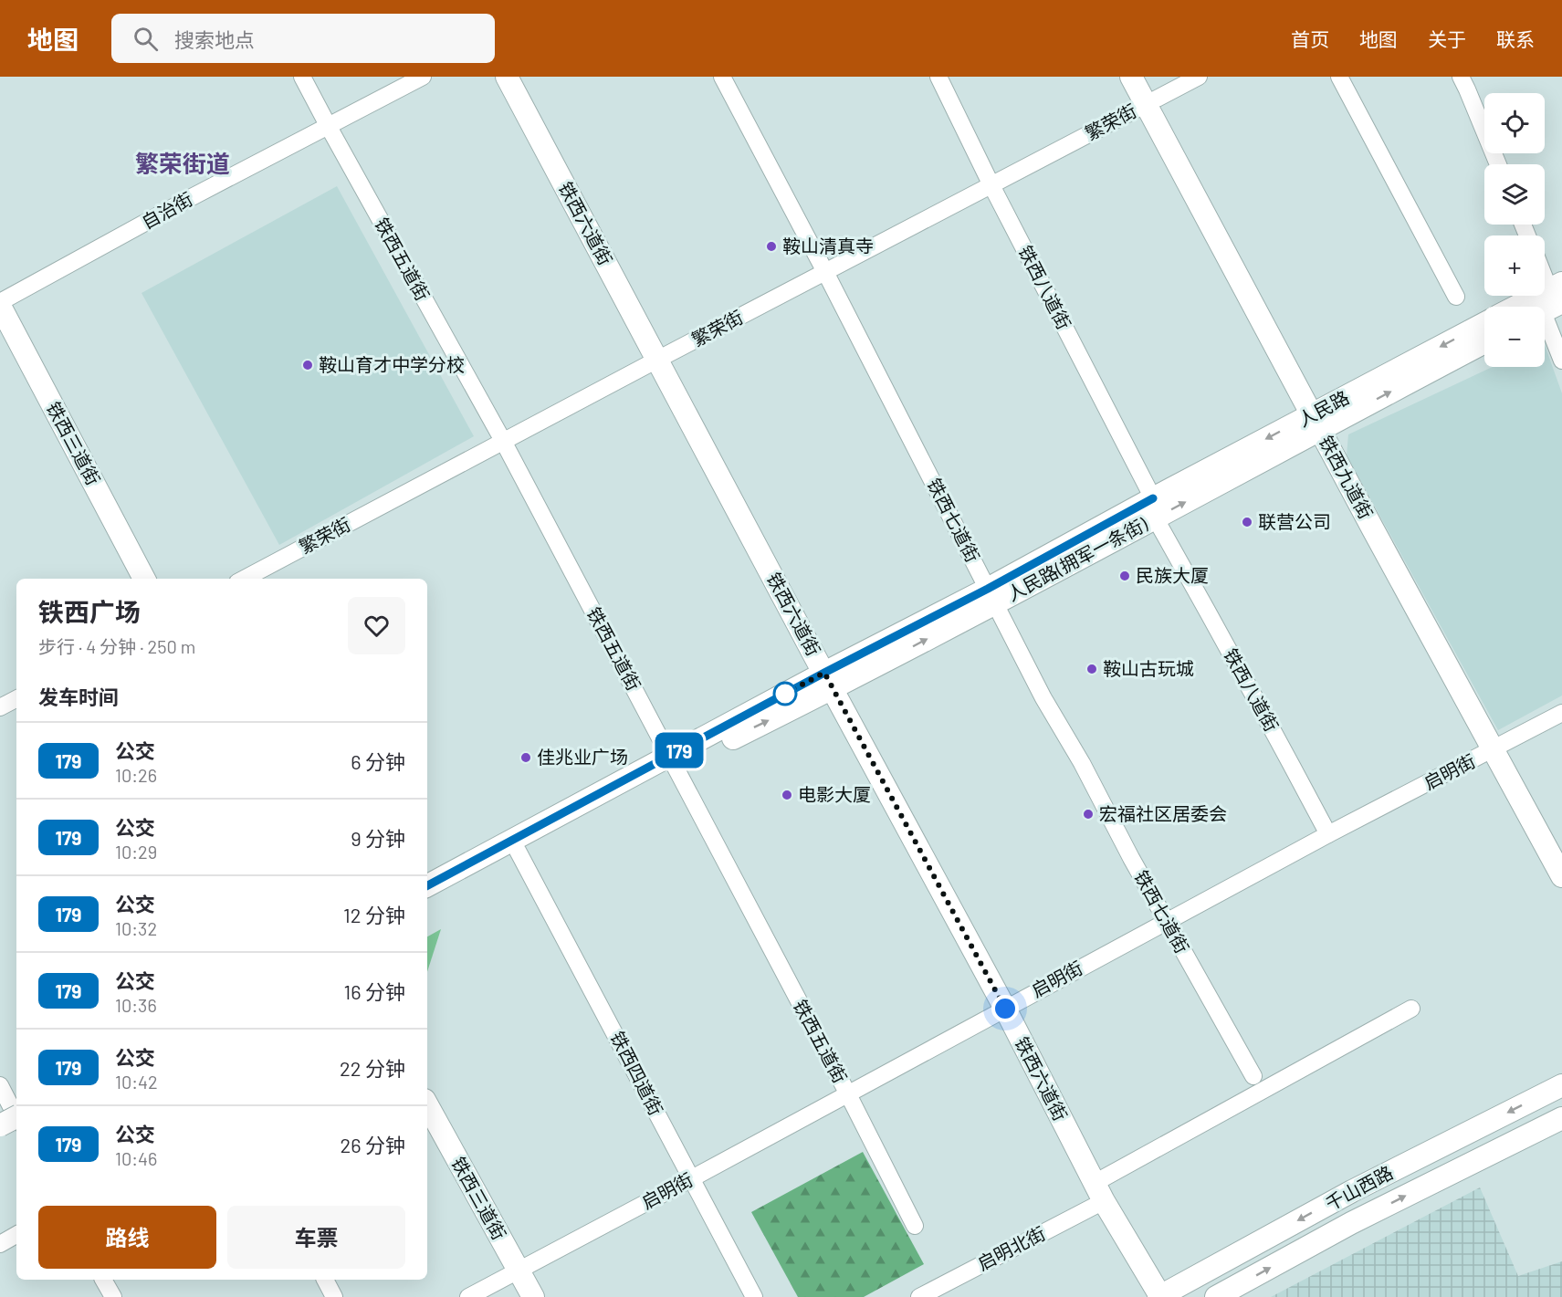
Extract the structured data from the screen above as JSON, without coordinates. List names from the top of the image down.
{
  "streets": {
    "main road": [
      "铁西六道街",
      "人民路",
      "铁西三道街",
      "铁西九道街",
      "人民路(拥军一条街)",
      "千山西路"
    ],
    "street": [
      "繁荣街",
      "自治街",
      "铁西五道街",
      "铁西八道街",
      "铁西七道街",
      "启明街",
      "铁西四道街",
      "启明北街"
    ]
  },
  "crossings": [
    ["繁荣街", "铁西六道街"],
    ["繁荣街", "铁西五道街"],
    ["繁荣街", "铁西八道街"],
    ["繁荣街", "铁西九道街"],
    ["繁荣街", "铁西七道街"],
    ["自治街", "铁西五道街"],
    ["自治街", "铁西三道街"],
    ["铁西六道街", "人民路(拥军一条街)"],
    ["铁西六道街", "启明街"],
    ["铁西六道街", "千山西路"],
    ["铁西六道街", "启明北街"],
    ["铁西五道街", "人民路(拥军一条街)"],
    ["铁西五道街", "启明街"],
    ["铁西八道街", "人民路(拥军一条街)"],
    ["铁西八道街", "启明街"],
    ["人民路", "铁西九道街"],
    ["人民路", "人民路(拥军一条街)"],
    ["铁西三道街", "启明街"],
    ["铁西九道街", "人民路(拥军一条街)"],
    ["铁西九道街", "启明街"],
    ["铁西七道街", "人民路(拥军一条街)"],
    ["铁西七道街", "启明街"],
    ["人民路(拥军一条街)", "铁西四道街"],
    ["启明街", "铁西四道街"]
  ],
  "one_way": ["人民路"],
  "districts": ["繁荣街道"],
  "places": [
    "鞍山清真寺",
    "鞍山育才中学分校",
    "联营公司",
    "民族大厦",
    "鞍山古玩城",
    "佳兆业广场",
    "电影大厦",
    "宏福社区居委会"
  ],
  "lines": ["bus line 179"],
  "page": {
    "header": "地图",
    "search": "搜索地点",
    "nav": [
      "首页",
      "地图",
      "关于",
      "联系"
    ],
    "on_map": "179",
    "map_buttons": ["+", "−"],
    "heading": [
      ["铁西广场", "步行 · 4 分钟 · 250 m"],
      "发车时间"
    ],
    "list": [
      {
        "mark": "179",
        "name": "公交",
        "note": "10:26",
        "value": "6 分钟"
      },
      {
        "mark": "179",
        "name": "公交",
        "note": "10:29",
        "value": "9 分钟"
      },
      {
        "mark": "179",
        "name": "公交",
        "note": "10:32",
        "value": "12 分钟"
      },
      {
        "mark": "179",
        "name": "公交",
        "note": "10:36",
        "value": "16 分钟"
      },
      {
        "mark": "179",
        "name": "公交",
        "note": "10:42",
        "value": "22 分钟"
      },
      {
        "mark": "179",
        "name": "公交",
        "note": "10:46",
        "value": "26 分钟"
      }
    ],
    "buttons": ["路线", "车票"]
  }
}
